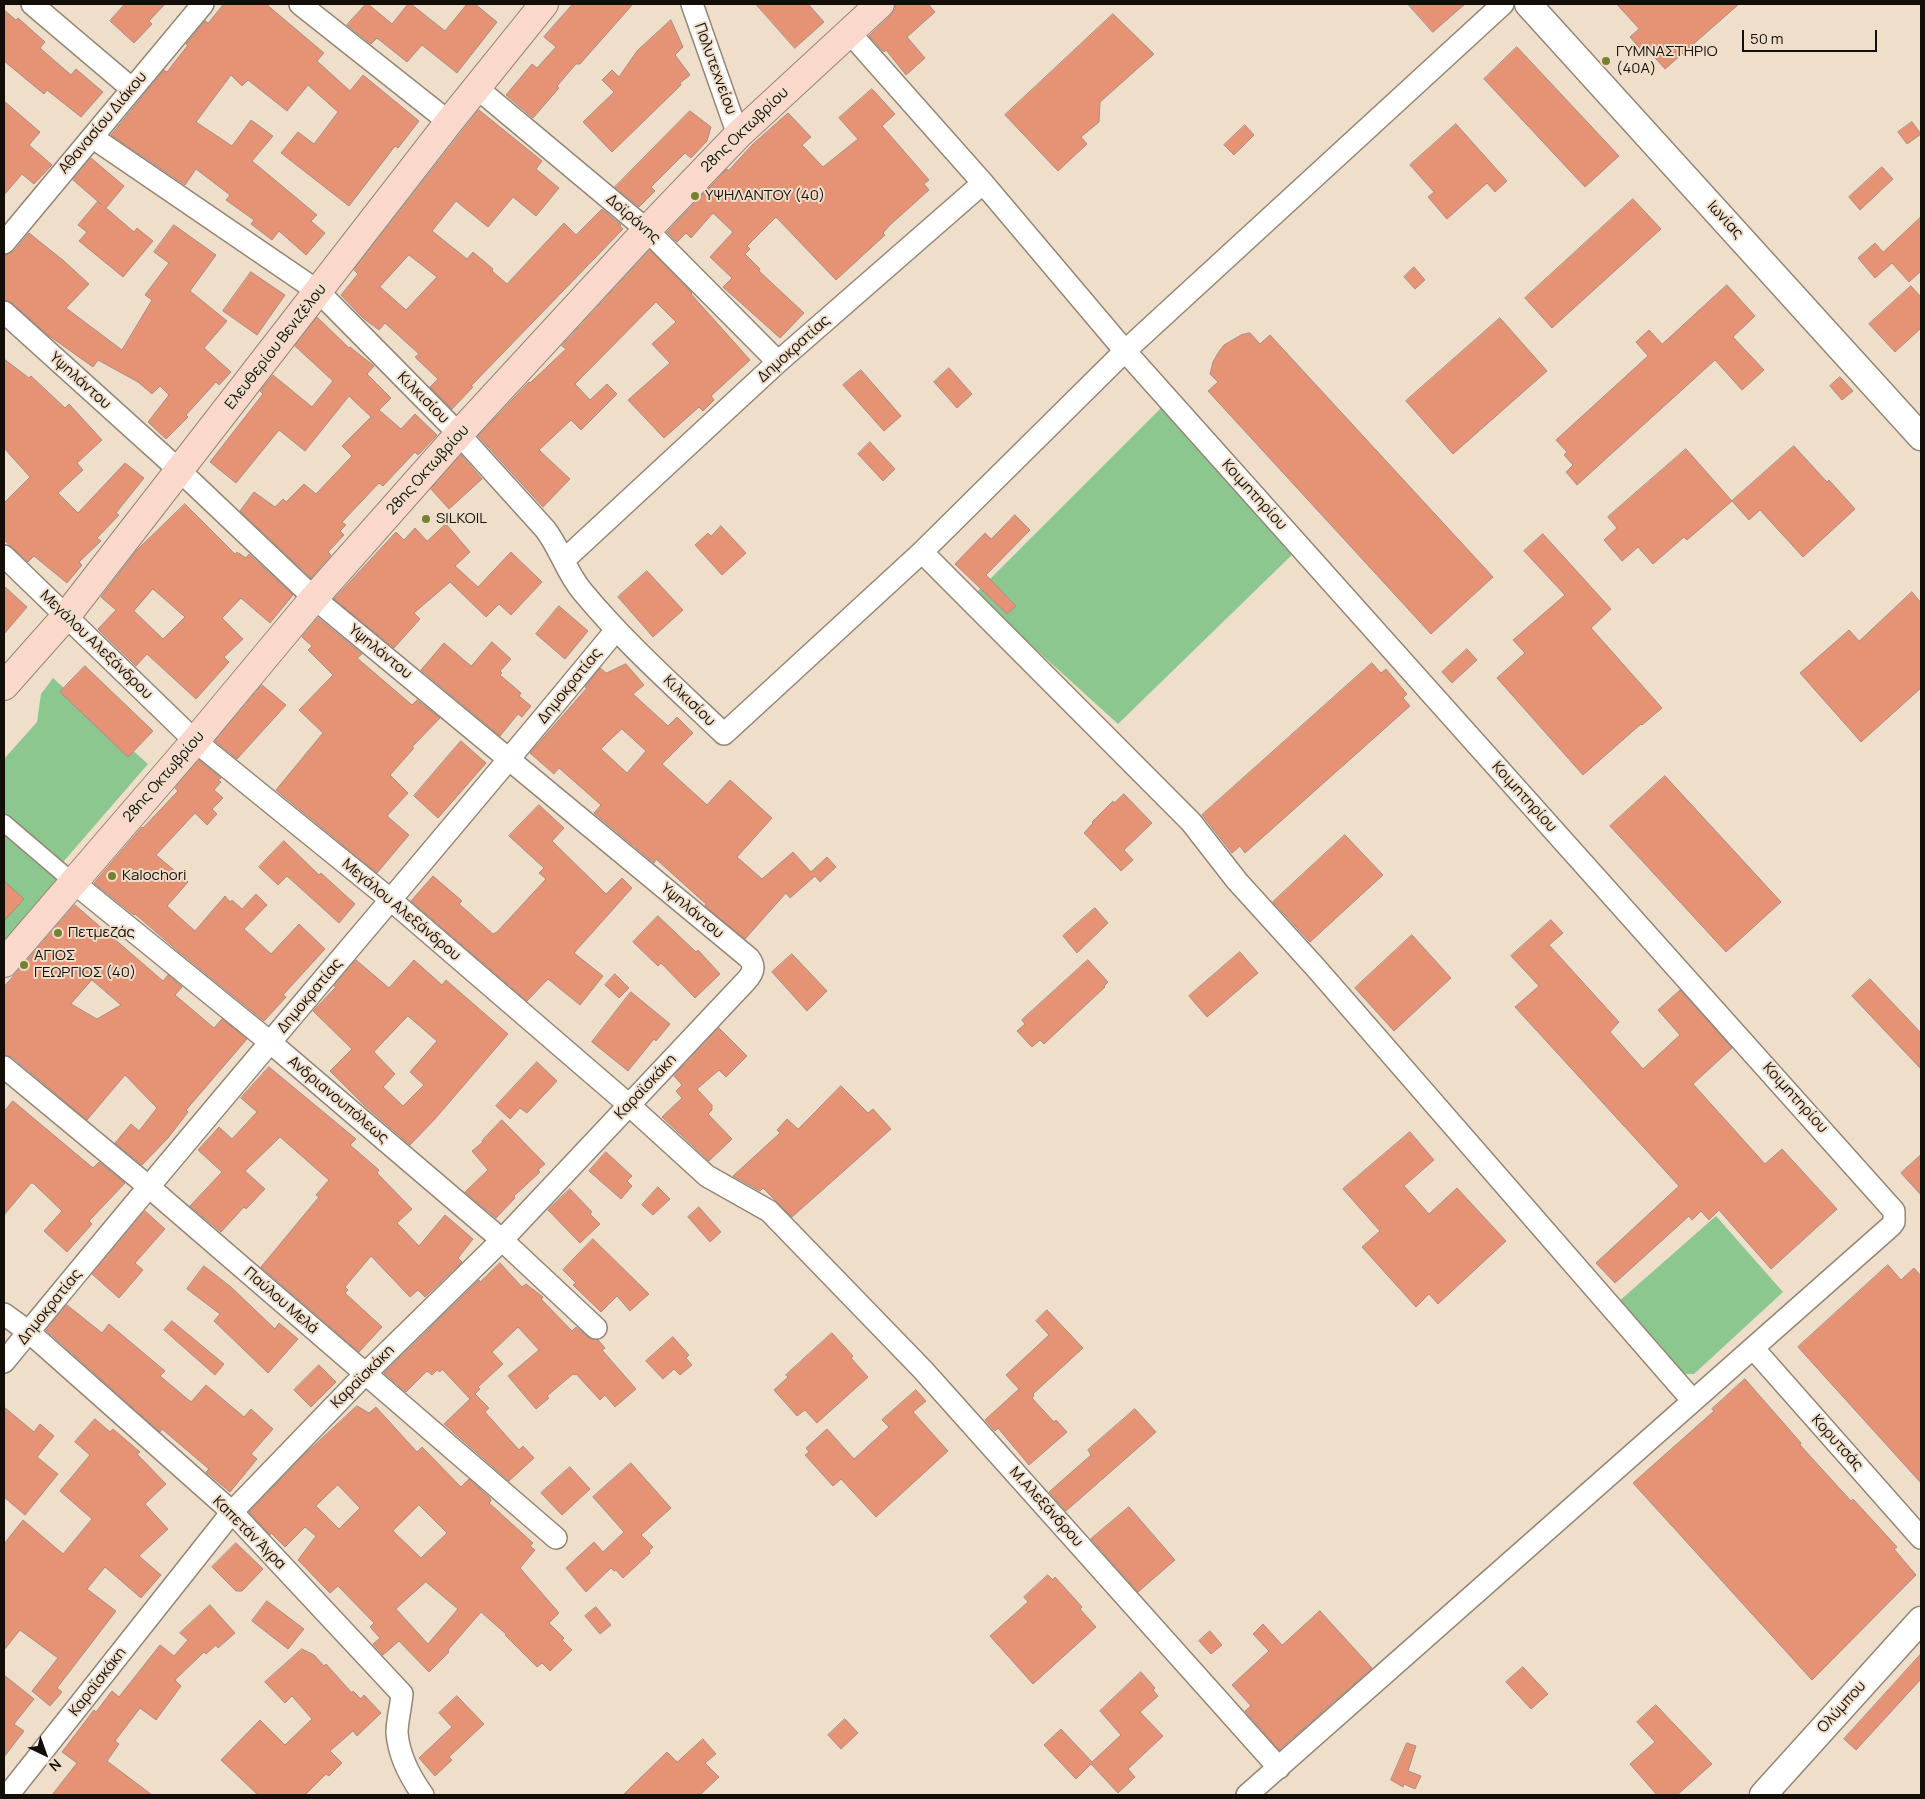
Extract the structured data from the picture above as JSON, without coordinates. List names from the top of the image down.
{
  "streets": {
    "main road": ["28ης Οκτωβρίου", "Ελευθερίου Βενιζέλου"],
    "street": [
      "Πολυτεχνείου",
      "Αθανασίου Διάκου",
      "Δοϊράνης",
      "Ιωνίας",
      "Δημοκρατίας",
      "Υψηλάντου",
      "Κιλκισίου",
      "Κοιμητηρίου",
      "Μεγάλου Αλεξάνδρου",
      "Καραϊσκάκη",
      "Ανδριανουπόλεως",
      "Παύλου Μελά",
      "Κορυτσάς",
      "Μ.Αλεξάνδρου",
      "Καπετάν Άγρα",
      "Ολύμπου"
    ]
  },
  "crossings": [
    ["Πολυτεχνείου", "28ης Οκτωβρίου"],
    ["Αθανασίου Διάκου", "Κιλκισίου"],
    ["28ης Οκτωβρίου", "Δοϊράνης"],
    ["28ης Οκτωβρίου", "Υψηλάντου"],
    ["28ης Οκτωβρίου", "Κιλκισίου"],
    ["28ης Οκτωβρίου", "Μεγάλου Αλεξάνδρου"],
    ["28ης Οκτωβρίου", "Ανδριανουπόλεως"],
    ["Δοϊράνης", "Ελευθερίου Βενιζέλου"],
    ["Δοϊράνης", "Δημοκρατίας"],
    ["Ελευθερίου Βενιζέλου", "Υψηλάντου"],
    ["Ελευθερίου Βενιζέλου", "Κιλκισίου"],
    ["Ελευθερίου Βενιζέλου", "Μεγάλου Αλεξάνδρου"],
    ["Δημοκρατίας", "Υψηλάντου"],
    ["Δημοκρατίας", "Κιλκισίου"],
    ["Δημοκρατίας", "Μεγάλου Αλεξάνδρου"],
    ["Δημοκρατίας", "Ανδριανουπόλεως"],
    ["Δημοκρατίας", "Παύλου Μελά"],
    ["Δημοκρατίας", "Καπετάν Άγρα"],
    ["Υψηλάντου", "Καραϊσκάκη"],
    ["Κοιμητηρίου", "Κορυτσάς"],
    ["Μεγάλου Αλεξάνδρου", "Καραϊσκάκη"],
    ["Μεγάλου Αλεξάνδρου", "Μ.Αλεξάνδρου"],
    ["Καραϊσκάκη", "Ανδριανουπόλεως"],
    ["Καραϊσκάκη", "Παύλου Μελά"],
    ["Καραϊσκάκη", "Καπετάν Άγρα"]
  ],
  "places": [
    "ΓΥΜΝΑΣΤΗΡΙΟ (40Α)",
    "ΥΨΗΛΑΝΤΟΥ (40)",
    "SILKOIL",
    "Kalochori",
    "Πετμεζάς",
    "ΑΓΙΟΣ ΓΕΩΡΓΙΟΣ (40)"
  ],
  "scale_bar": "50 m",
  "north": "bottom right"
}
